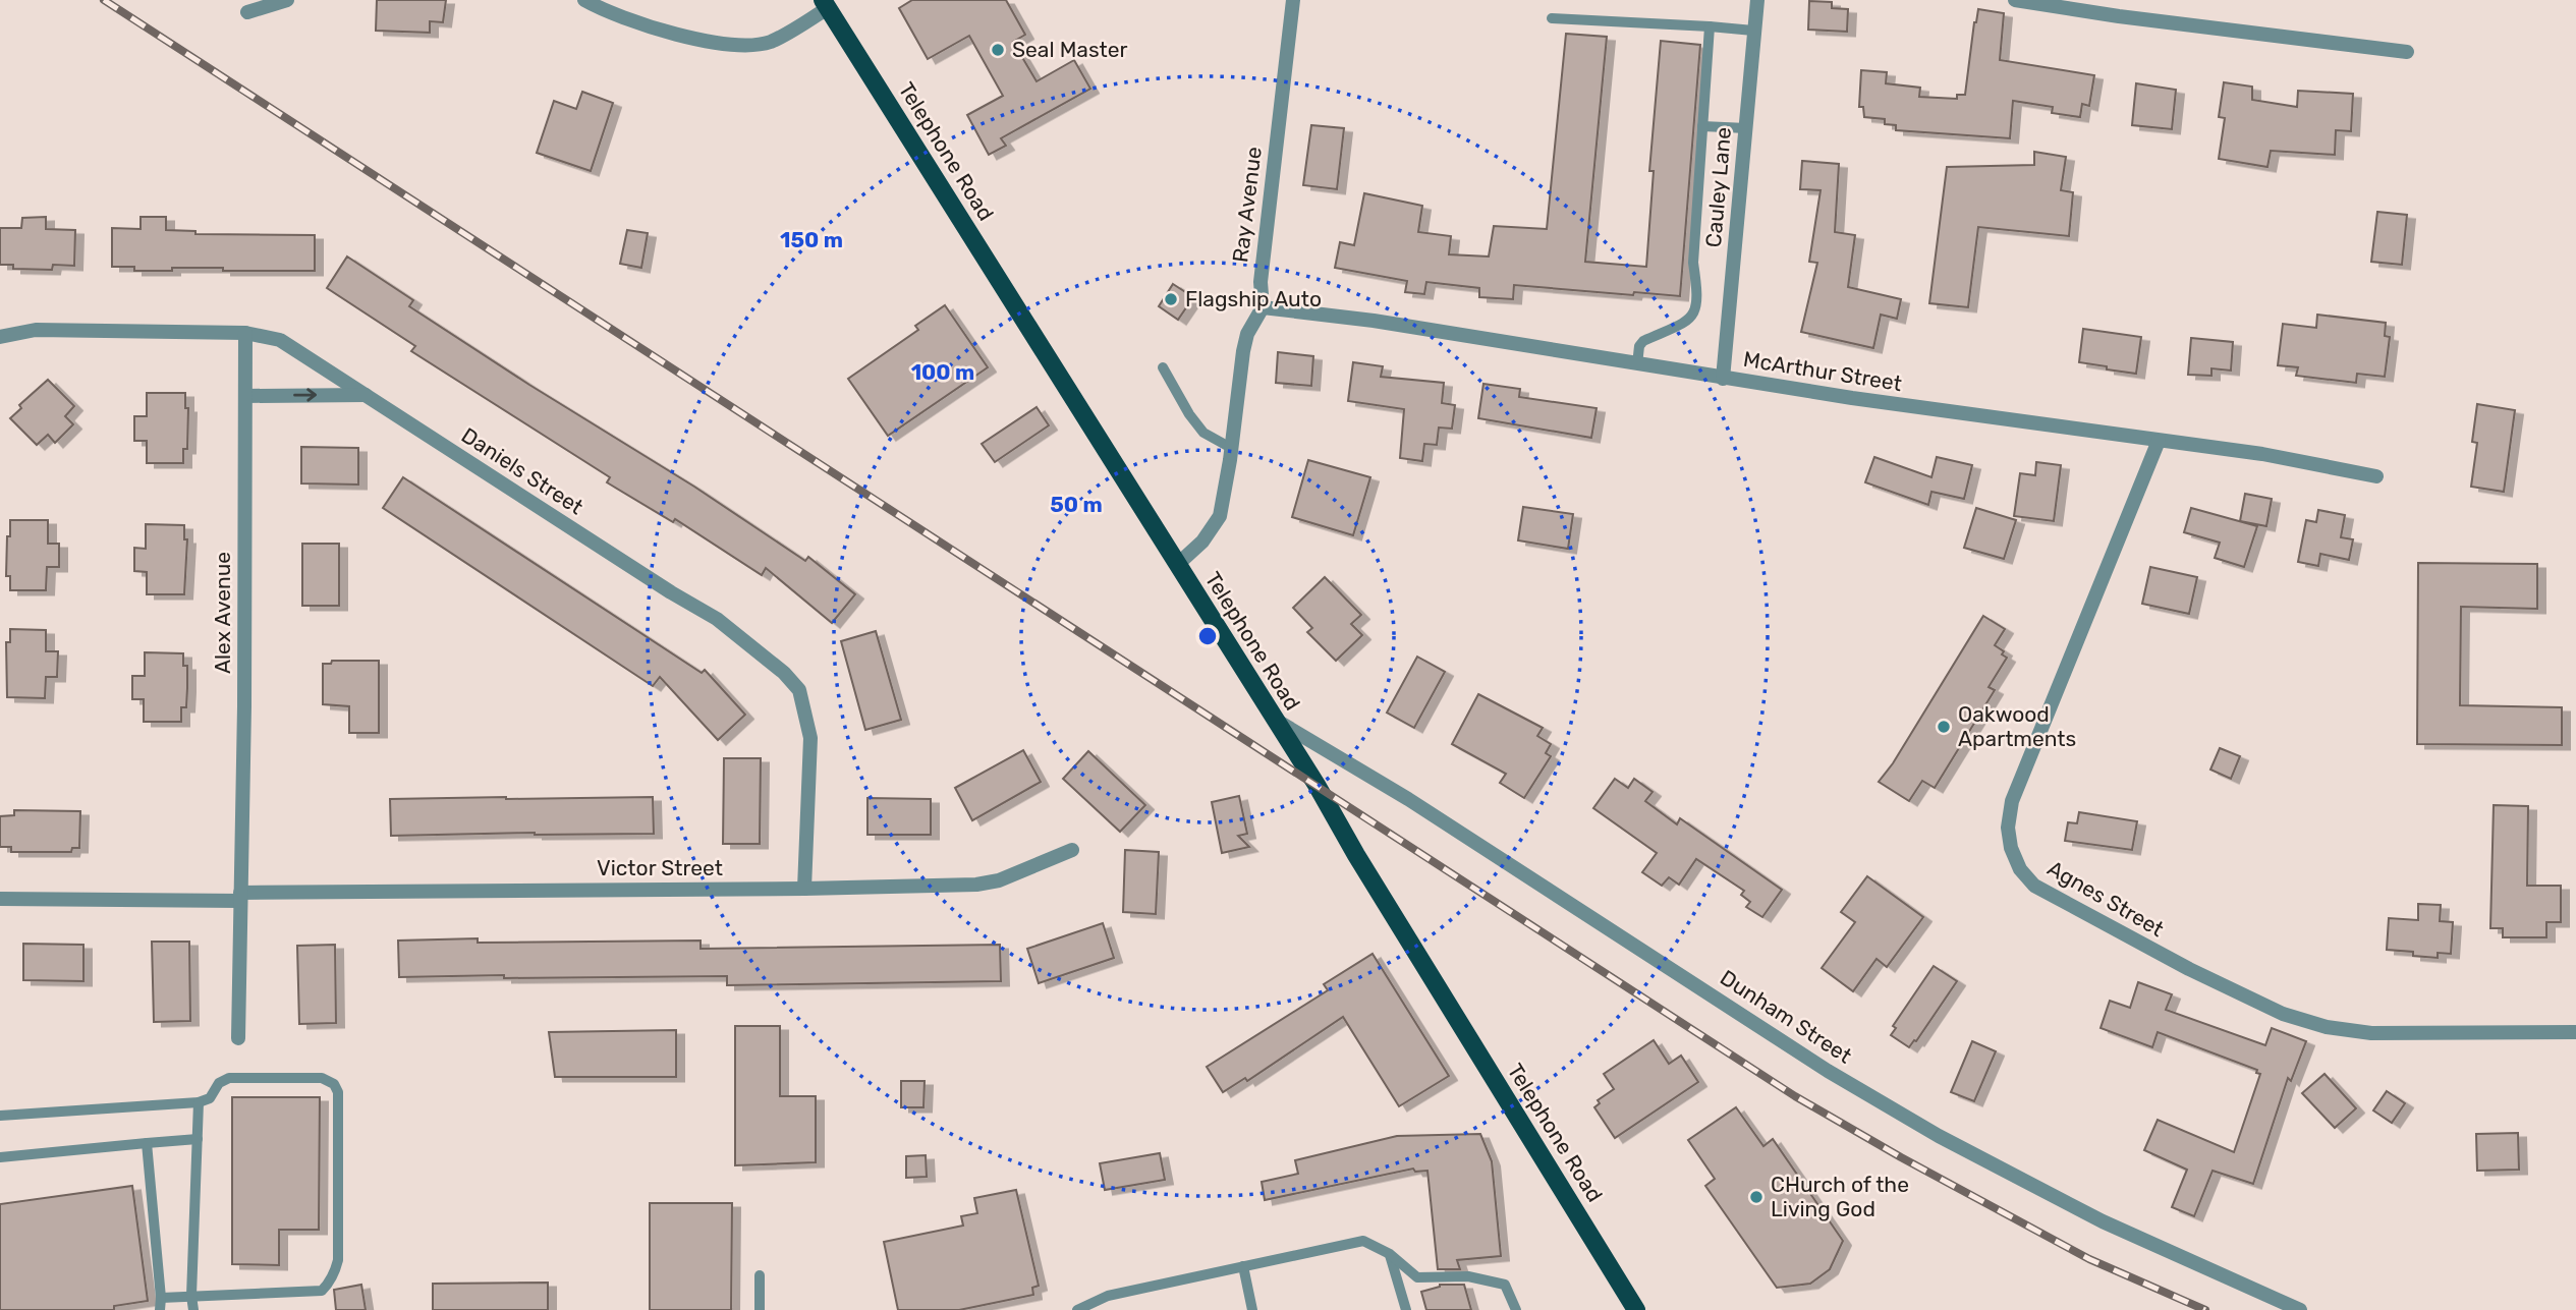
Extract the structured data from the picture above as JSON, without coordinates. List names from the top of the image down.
{
  "streets": {
    "main road": ["Telephone Road"],
    "street": [
      "Cauley Lane",
      "Ray Avenue",
      "McArthur Street",
      "Daniels Street",
      "Alex Avenue",
      "Victor Street",
      "Agnes Street",
      "Dunham Street"
    ]
  },
  "crossings": [
    ["Telephone Road", "Ray Avenue"],
    ["Telephone Road", "Dunham Street"],
    ["Cauley Lane", "McArthur Street"],
    ["Ray Avenue", "McArthur Street"],
    ["McArthur Street", "Agnes Street"],
    ["Daniels Street", "Alex Avenue"],
    ["Daniels Street", "Victor Street"],
    ["Alex Avenue", "Victor Street"]
  ],
  "places": [
    "Seal Master",
    "Flagship Auto",
    "Oakwood Apartments",
    "CHurch of the Living God"
  ],
  "rings": ["150 m", "100 m", "50 m"]
}
